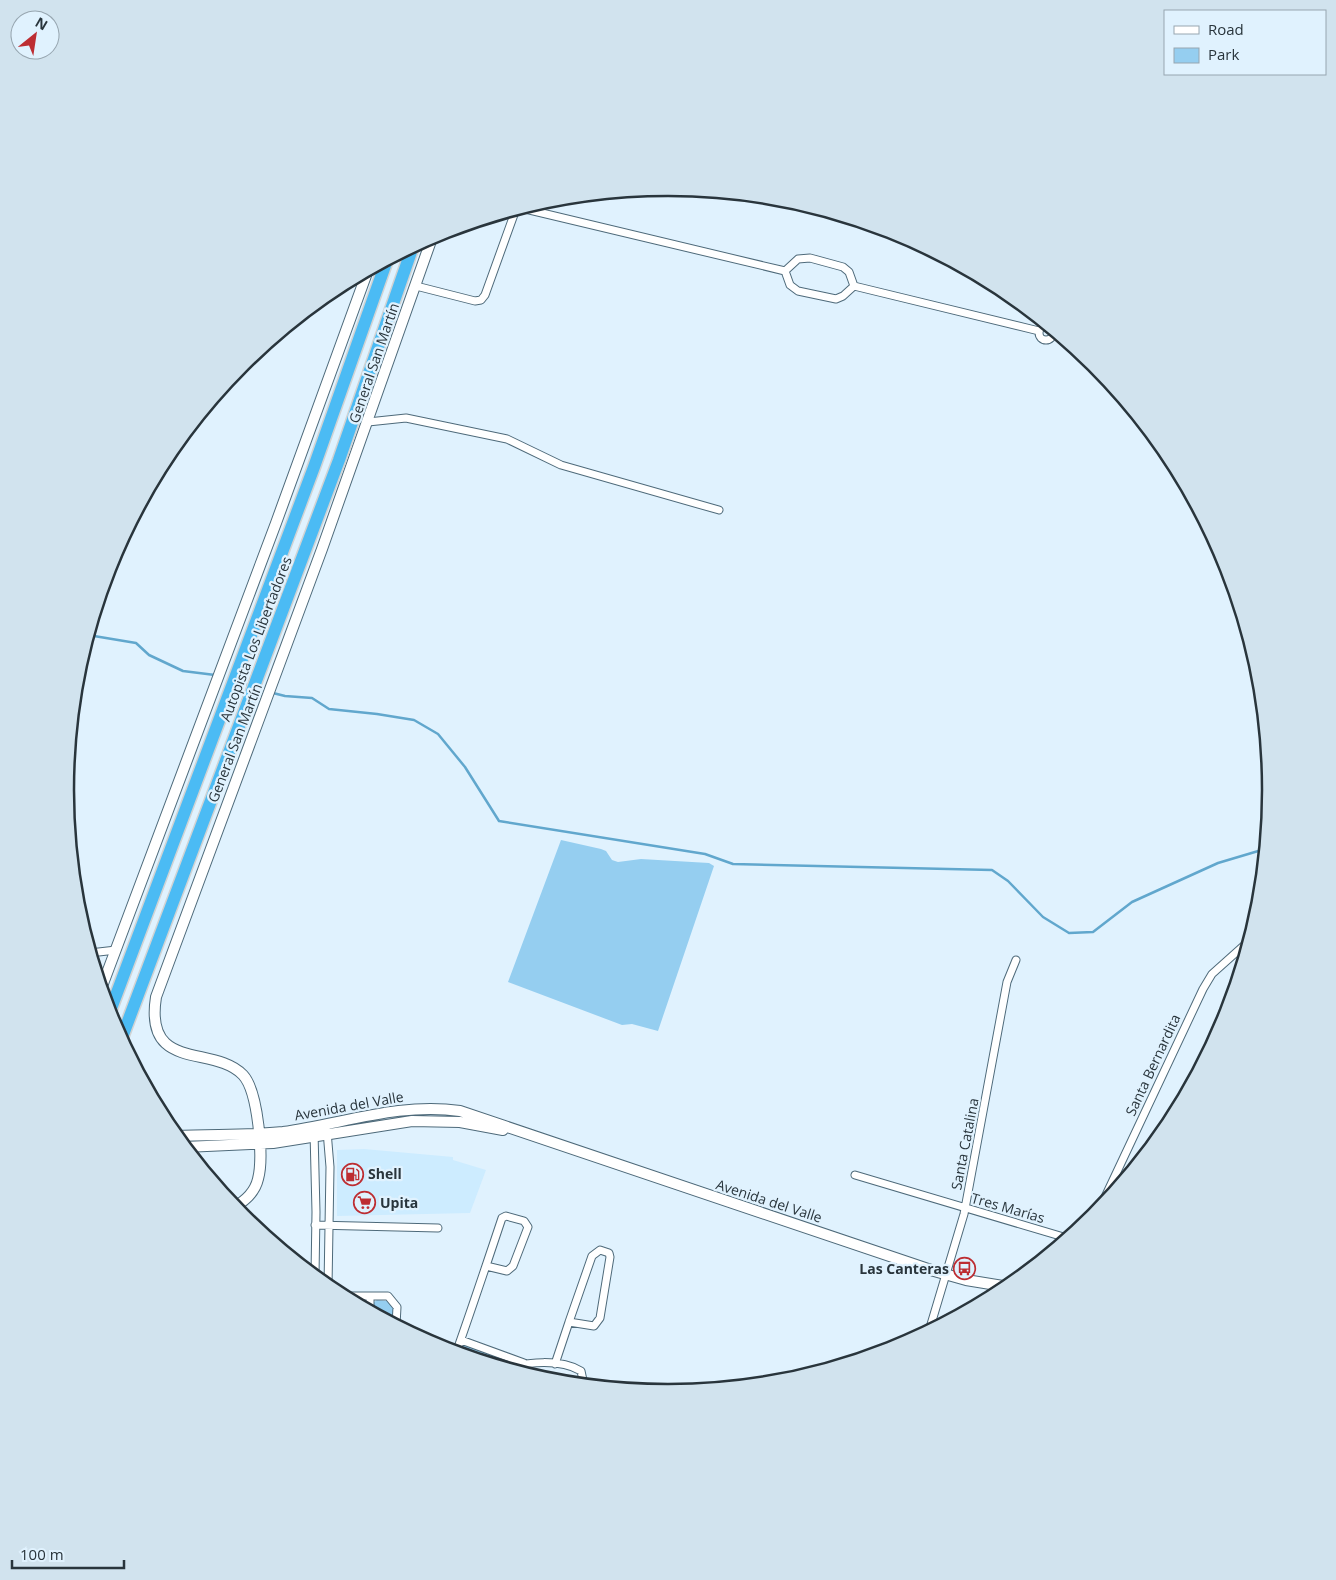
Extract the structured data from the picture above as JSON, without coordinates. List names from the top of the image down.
{
  "streets": {
    "highway": ["Autopista Los Libertadores"],
    "street": [
      "General San Martín",
      "Santa Bernardita",
      "Avenida del Valle",
      "Santa Catalina",
      "Tres Marías"
    ]
  },
  "crossings": [
    ["General San Martín", "Avenida del Valle"],
    ["Avenida del Valle", "Santa Catalina"],
    ["Santa Catalina", "Tres Marías"]
  ],
  "places": {
    "fuel station": ["Shell"],
    "supermarket": ["Upita"],
    "bus stop": ["Las Canteras"]
  },
  "legend": ["Road", "Park"],
  "scale_bar": "100 m",
  "north": "top right"
}
